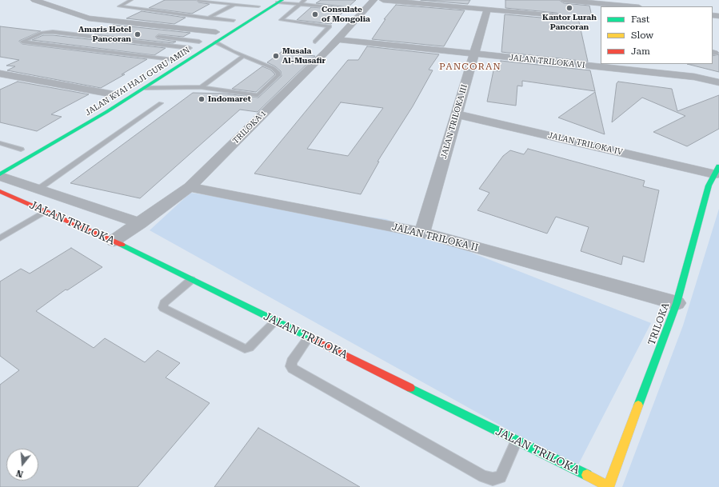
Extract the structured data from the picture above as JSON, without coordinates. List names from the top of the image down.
{
  "streets": {
    "street": [
      "JALAN TRILOKA VI",
      "JALAN KYAI HAJI GURU AMIN",
      "JALAN TRILOKA III",
      "TRILOKA 1",
      "JALAN TRILOKA IV",
      "JALAN TRILOKA",
      "JALAN TRILOKA II",
      "TRILOKA"
    ]
  },
  "crossings": [
    ["JALAN TRILOKA VI", "JALAN TRILOKA III"],
    ["JALAN TRILOKA VI", "TRILOKA 1"],
    ["JALAN KYAI HAJI GURU AMIN", "JALAN TRILOKA"],
    ["JALAN TRILOKA III", "JALAN TRILOKA IV"],
    ["JALAN TRILOKA III", "JALAN TRILOKA II"],
    ["TRILOKA 1", "JALAN TRILOKA"],
    ["TRILOKA 1", "JALAN TRILOKA II"],
    ["JALAN TRILOKA IV", "TRILOKA"],
    ["JALAN TRILOKA", "TRILOKA"],
    ["JALAN TRILOKA II", "TRILOKA"]
  ],
  "districts": ["PANCORAN"],
  "places": [
    "Kantor Lurah Pancoran",
    "Consulate of Mongolia",
    "Amaris Hotel Pancoran",
    "Musala Al-Musafir",
    "Indomaret"
  ],
  "legend": ["Fast", "Slow", "Jam"],
  "north": "bottom"
}
